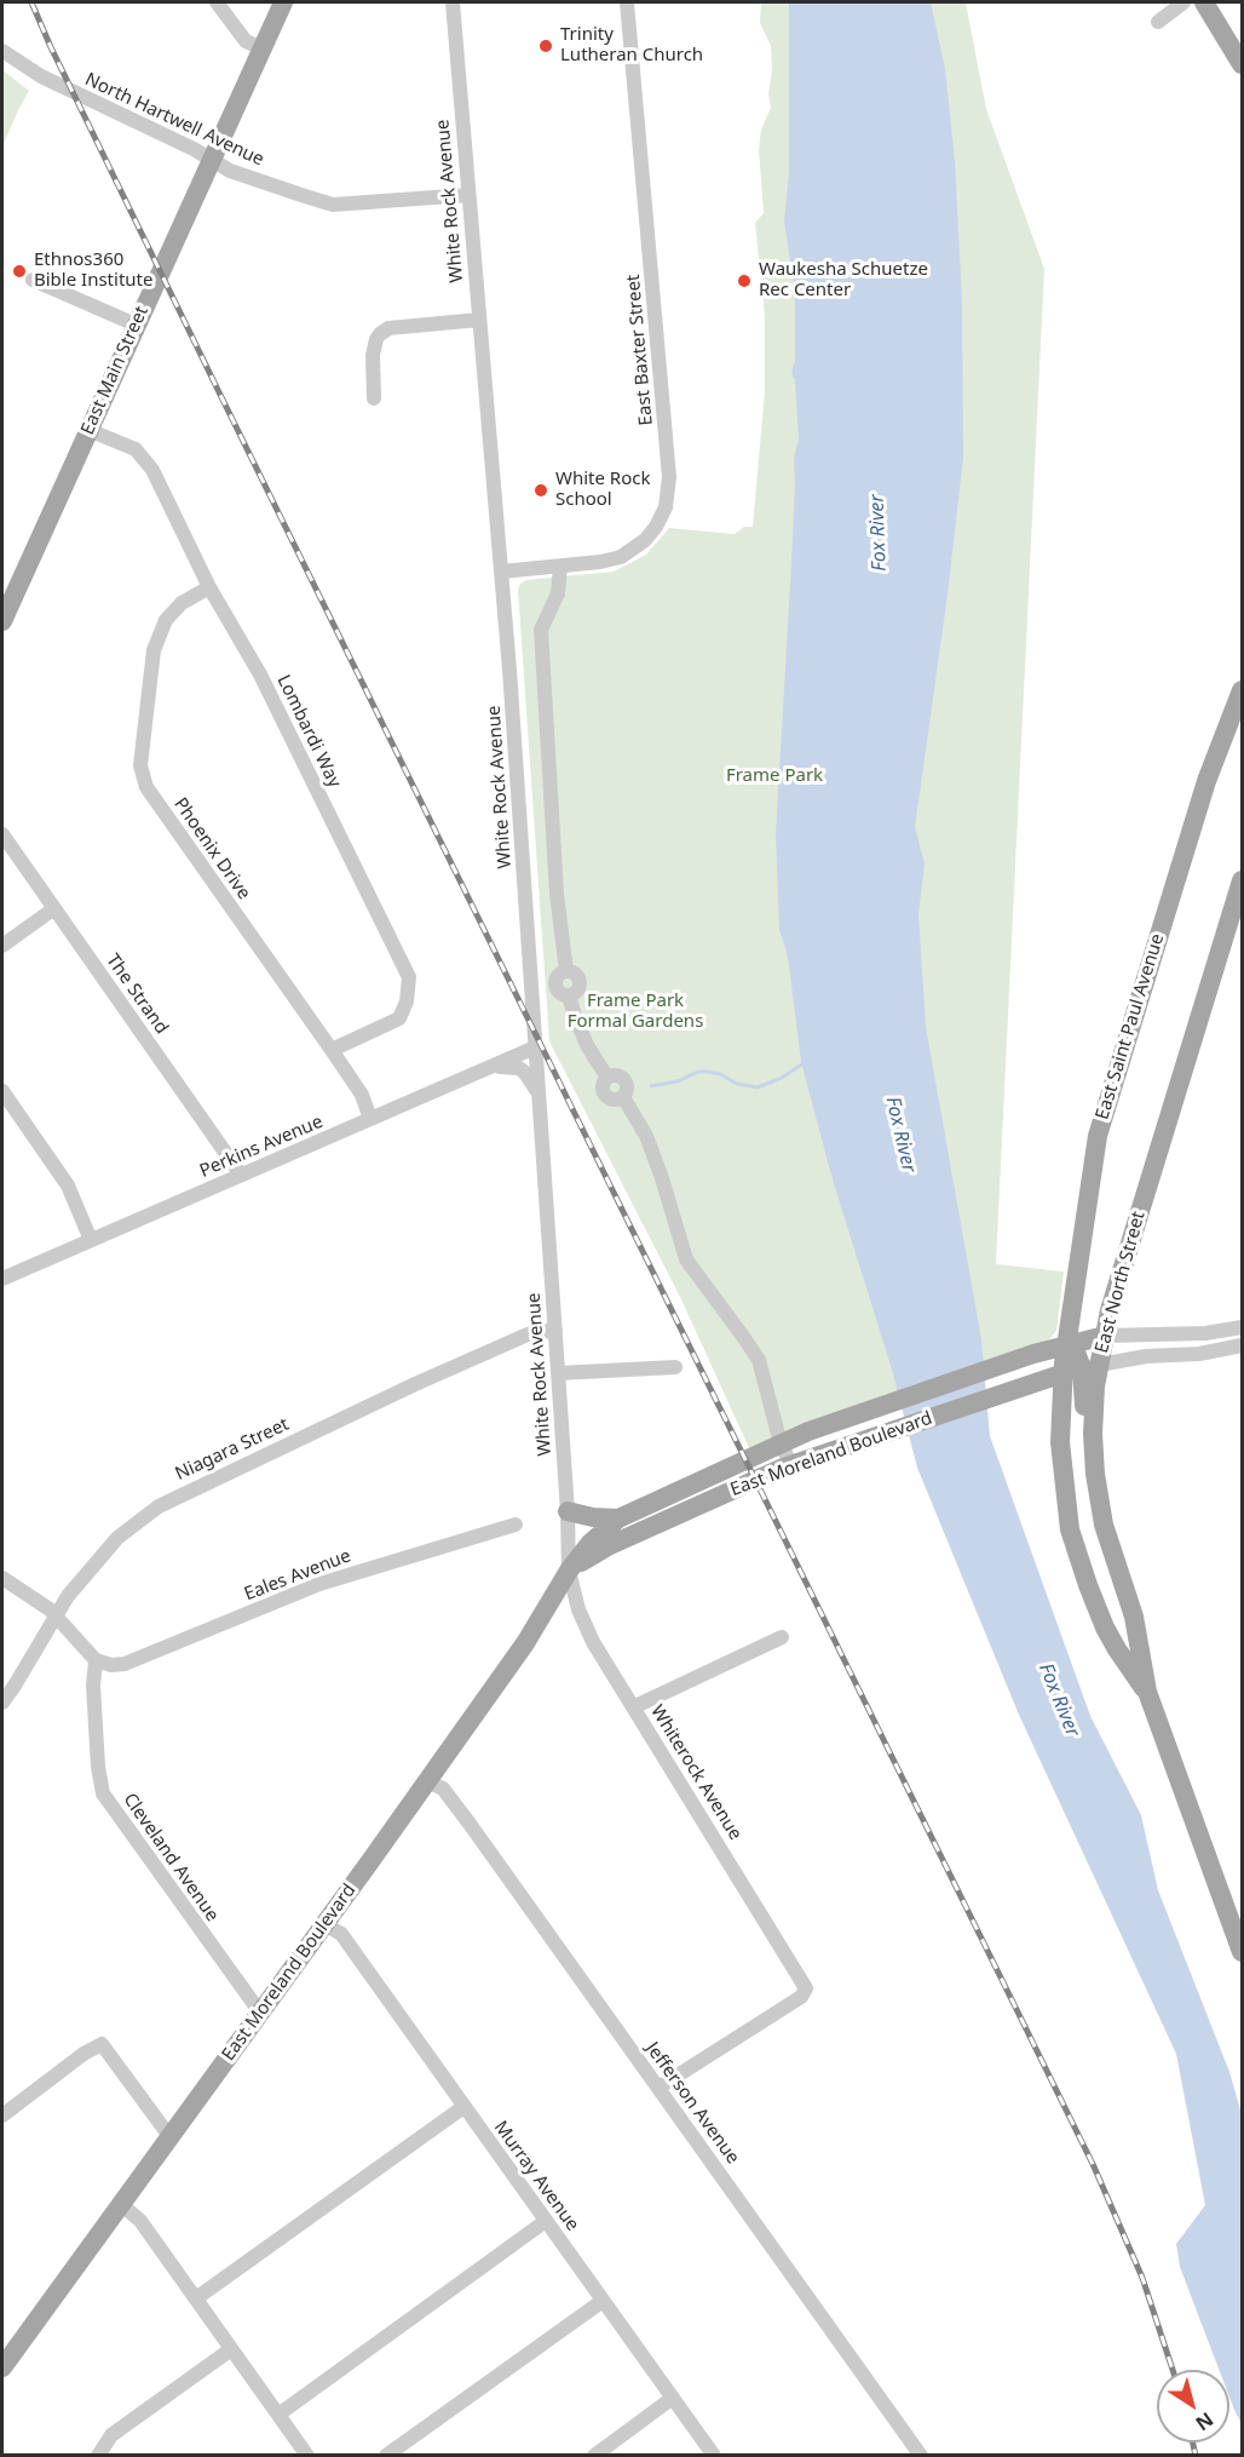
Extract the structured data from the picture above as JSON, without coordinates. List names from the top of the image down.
{
  "streets": {
    "main road": [
      "East Main Street",
      "East Saint Paul Avenue",
      "East North Street",
      "East Moreland Boulevard"
    ],
    "street": [
      "North Hartwell Avenue",
      "White Rock Avenue",
      "East Baxter Street",
      "Lombardi Way",
      "Phoenix Drive",
      "The Strand",
      "Perkins Avenue",
      "Niagara Street",
      "Eales Avenue",
      "Whiterock Avenue",
      "Cleveland Avenue",
      "Jefferson Avenue",
      "Murray Avenue"
    ]
  },
  "crossings": [
    ["North Hartwell Avenue", "White Rock Avenue"],
    ["North Hartwell Avenue", "East Main Street"],
    ["White Rock Avenue", "East Baxter Street"],
    ["White Rock Avenue", "Perkins Avenue"],
    ["White Rock Avenue", "Niagara Street"],
    ["White Rock Avenue", "East Moreland Boulevard"],
    ["White Rock Avenue", "Whiterock Avenue"],
    ["East Main Street", "Lombardi Way"],
    ["Lombardi Way", "Phoenix Drive"],
    ["Phoenix Drive", "Perkins Avenue"],
    ["The Strand", "Perkins Avenue"],
    ["East Saint Paul Avenue", "East North Street"],
    ["East Saint Paul Avenue", "East Moreland Boulevard"],
    ["East North Street", "East Moreland Boulevard"],
    ["East Moreland Boulevard", "Whiterock Avenue"],
    ["East Moreland Boulevard", "Cleveland Avenue"],
    ["East Moreland Boulevard", "Jefferson Avenue"],
    ["East Moreland Boulevard", "Murray Avenue"],
    ["Eales Avenue", "Cleveland Avenue"],
    ["Whiterock Avenue", "Jefferson Avenue"]
  ],
  "water": ["Fox River"],
  "parks": ["Frame Park", "Frame Park Formal Gardens"],
  "places": [
    "Trinity Lutheran Church",
    "Ethnos360 Bible Institute",
    "Waukesha Schuetze Rec Center",
    "White Rock School"
  ],
  "north": "bottom right"
}
